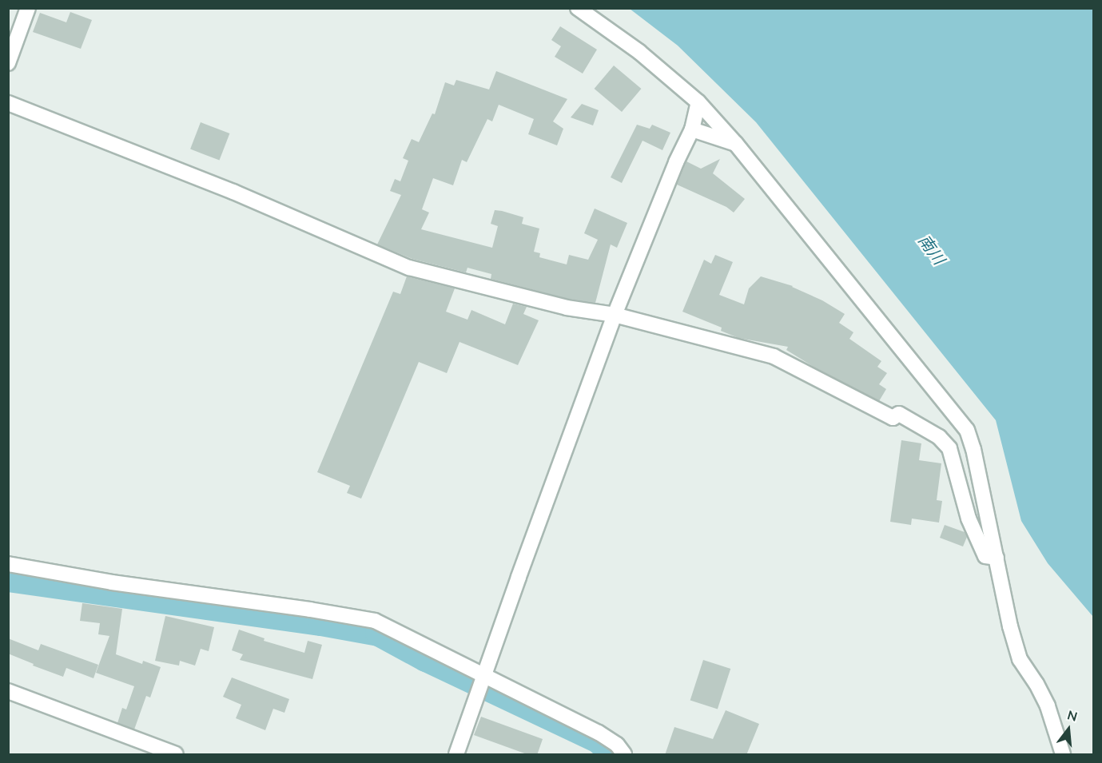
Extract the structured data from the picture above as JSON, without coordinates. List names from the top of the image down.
{
  "water": ["南川"],
  "north": "top"
}
